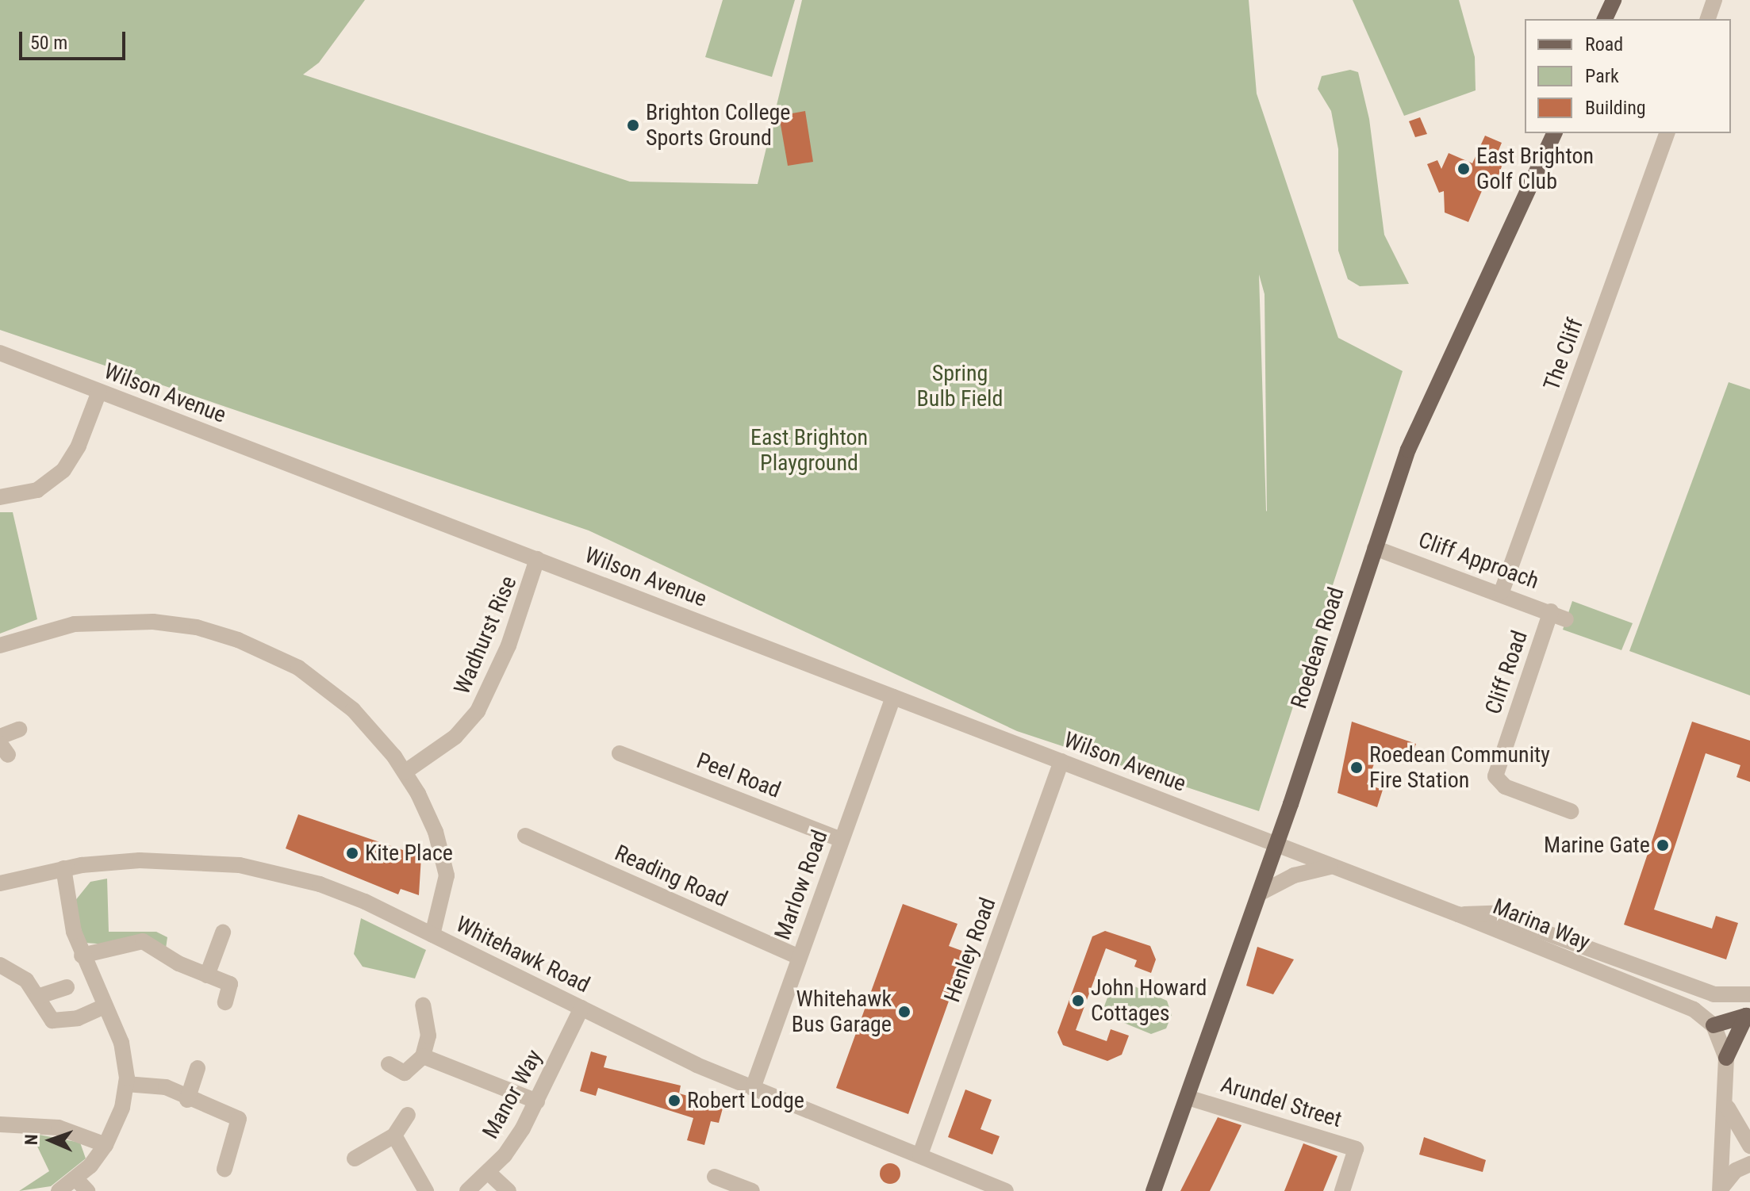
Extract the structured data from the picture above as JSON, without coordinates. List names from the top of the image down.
{
  "streets": {
    "main road": ["Roedean Road"],
    "street": [
      "The Cliff",
      "Wilson Avenue",
      "Cliff Approach",
      "Wadhurst Rise",
      "Cliff Road",
      "Peel Road",
      "Reading Road",
      "Marlow Road",
      "Marina Way",
      "Henley Road",
      "Whitehawk Road",
      "Manor Way",
      "Arundel Street"
    ]
  },
  "crossings": [
    ["The Cliff", "Cliff Approach"],
    ["Wilson Avenue", "Wadhurst Rise"],
    ["Wilson Avenue", "Roedean Road"],
    ["Wilson Avenue", "Marlow Road"],
    ["Wilson Avenue", "Marina Way"],
    ["Wilson Avenue", "Henley Road"],
    ["Cliff Approach", "Roedean Road"],
    ["Cliff Approach", "Cliff Road"],
    ["Roedean Road", "Marina Way"],
    ["Roedean Road", "Arundel Street"],
    ["Peel Road", "Marlow Road"],
    ["Reading Road", "Marlow Road"],
    ["Marlow Road", "Whitehawk Road"],
    ["Henley Road", "Whitehawk Road"],
    ["Whitehawk Road", "Manor Way"]
  ],
  "parks": ["Spring Bulb Field", "East Brighton Playground"],
  "places": [
    "Brighton College Sports Ground",
    "East Brighton Golf Club",
    "Roedean Community Fire Station",
    "Marine Gate",
    "Kite Place",
    "John Howard Cottages",
    "Whitehawk Bus Garage",
    "Robert Lodge"
  ],
  "legend": ["Road", "Park", "Building"],
  "scale_bar": "50 m",
  "north": "left"
}
